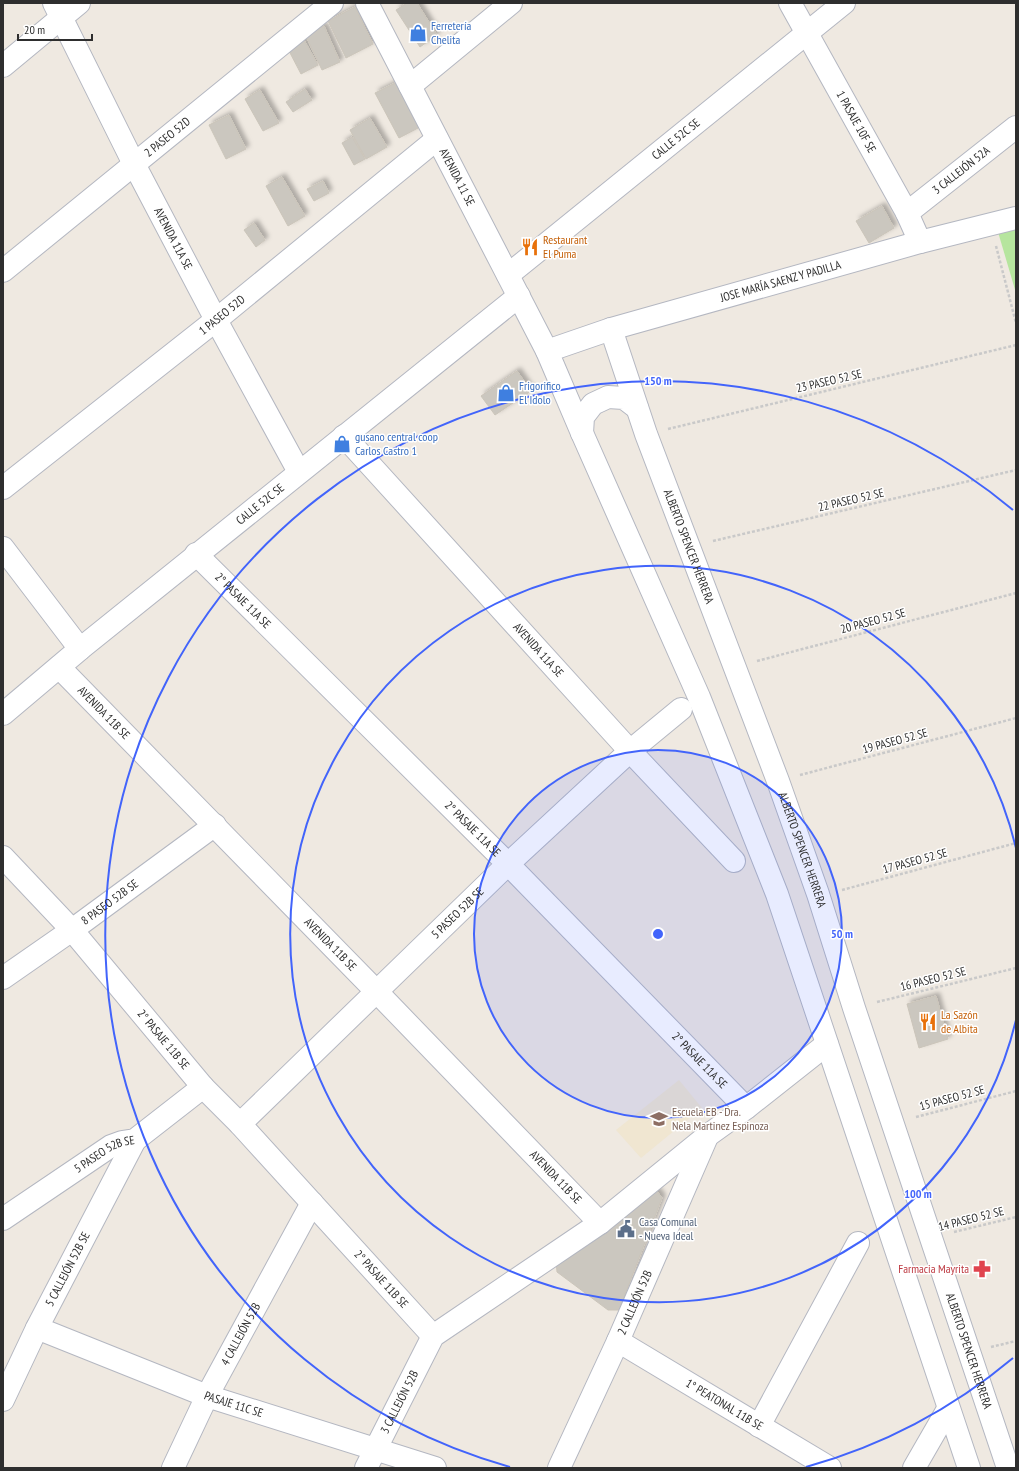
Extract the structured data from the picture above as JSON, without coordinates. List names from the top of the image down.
{
  "streets": {
    "street": [
      "1 PASAJE 10F SE",
      "2 PASEO 52D",
      "CALLE 52C SE",
      "3 CALLEJÓN 52A",
      "AVENIDA 11 SE",
      "AVENIDA 11A SE",
      "JOSE MARÍA SAENZ Y PADILLA",
      "1 PASEO 52D",
      "ALBERTO SPENCER HERRERA",
      "2° PASAJE 11A SE",
      "AVENIDA 11B SE",
      "8 PASEO 52B SE",
      "5 PASEO 52B SE",
      "2° PASAJE 11B SE",
      "5 CALLEJÓN 52B SE",
      "2 CALLEJÓN 52B",
      "4 CALLEJÓN 52B",
      "3 CALLEJÓN 52B",
      "PASAJE 11C SE",
      "1° PEATONAL 11B SE"
    ],
    "path": [
      "23 PASEO 52 SE",
      "22 PASEO 52 SE",
      "20 PASEO 52 SE",
      "19 PASEO 52 SE",
      "17 PASEO 52 SE",
      "16 PASEO 52 SE",
      "15 PASEO 52 SE",
      "14 PASEO 52 SE"
    ]
  },
  "crossings": [
    ["1 PASAJE 10F SE", "CALLE 52C SE"],
    ["1 PASAJE 10F SE", "3 CALLEJÓN 52A"],
    ["1 PASAJE 10F SE", "JOSE MARÍA SAENZ Y PADILLA"],
    ["2 PASEO 52D", "AVENIDA 11A SE"],
    ["CALLE 52C SE", "AVENIDA 11 SE"],
    ["CALLE 52C SE", "AVENIDA 11A SE"],
    ["CALLE 52C SE", "2° PASAJE 11A SE"],
    ["CALLE 52C SE", "AVENIDA 11B SE"],
    ["AVENIDA 11 SE", "JOSE MARÍA SAENZ Y PADILLA"],
    ["AVENIDA 11 SE", "1 PASEO 52D"],
    ["AVENIDA 11A SE", "1 PASEO 52D"],
    ["AVENIDA 11A SE", "5 PASEO 52B SE"],
    ["JOSE MARÍA SAENZ Y PADILLA", "ALBERTO SPENCER HERRERA"],
    ["23 PASEO 52 SE", "ALBERTO SPENCER HERRERA"],
    ["22 PASEO 52 SE", "ALBERTO SPENCER HERRERA"],
    ["ALBERTO SPENCER HERRERA", "20 PASEO 52 SE"],
    ["ALBERTO SPENCER HERRERA", "19 PASEO 52 SE"],
    ["ALBERTO SPENCER HERRERA", "17 PASEO 52 SE"],
    ["ALBERTO SPENCER HERRERA", "16 PASEO 52 SE"],
    ["ALBERTO SPENCER HERRERA", "15 PASEO 52 SE"],
    ["ALBERTO SPENCER HERRERA", "14 PASEO 52 SE"],
    ["2° PASAJE 11A SE", "5 PASEO 52B SE"],
    ["AVENIDA 11B SE", "8 PASEO 52B SE"],
    ["AVENIDA 11B SE", "5 PASEO 52B SE"],
    ["8 PASEO 52B SE", "2° PASAJE 11B SE"],
    ["5 PASEO 52B SE", "2° PASAJE 11B SE"],
    ["5 PASEO 52B SE", "5 CALLEJÓN 52B SE"],
    ["2° PASAJE 11B SE", "4 CALLEJÓN 52B"],
    ["2° PASAJE 11B SE", "3 CALLEJÓN 52B"],
    ["5 CALLEJÓN 52B SE", "PASAJE 11C SE"],
    ["2 CALLEJÓN 52B", "1° PEATONAL 11B SE"],
    ["4 CALLEJÓN 52B", "PASAJE 11C SE"],
    ["3 CALLEJÓN 52B", "PASAJE 11C SE"]
  ],
  "places": {
    "shop": ["Ferretería Chelita", "Frigorifico El Idolo", "gusano central coop Carlos Castro 1"],
    "restaurant": ["Restaurant El Puma", "La Sazón de Albita"],
    "school or university": ["Escuela EB - Dra. Nela Martinez Espinoza"],
    "public building": ["Casa Comunal - Nueva Ideal"],
    "pharmacy": ["Farmacia Mayrita"]
  },
  "scale_bar": "20 m",
  "rings": ["150 m", "50 m", "100 m"]
}
